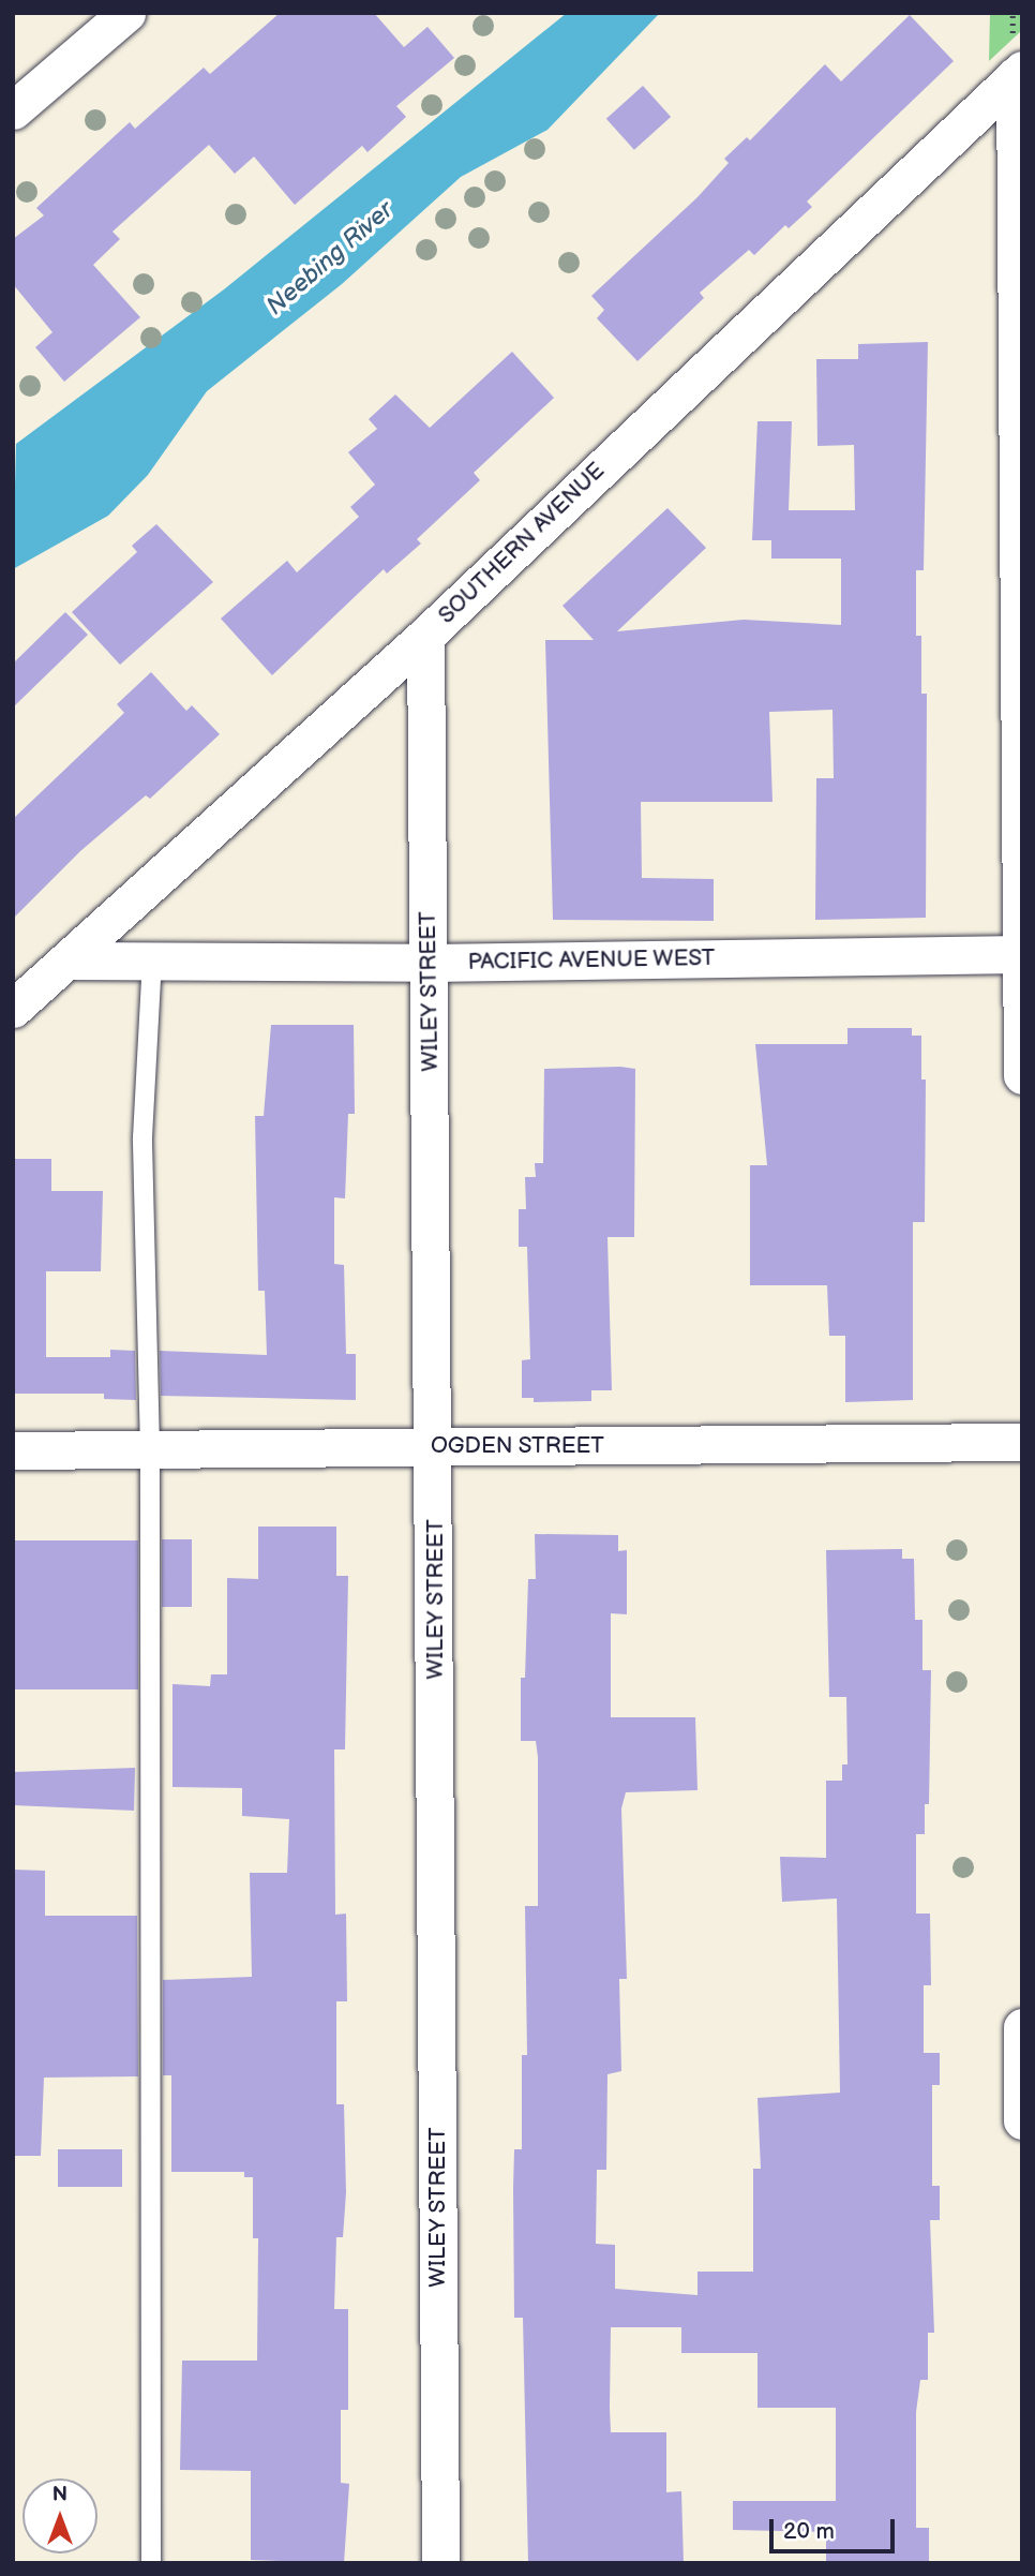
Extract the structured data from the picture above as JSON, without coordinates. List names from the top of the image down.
{
  "streets": {
    "street": [
      "SOUTHERN AVENUE",
      "PACIFIC AVENUE WEST",
      "WILEY STREET",
      "OGDEN STREET"
    ]
  },
  "crossings": [
    ["SOUTHERN AVENUE", "PACIFIC AVENUE WEST"],
    ["SOUTHERN AVENUE", "WILEY STREET"],
    ["PACIFIC AVENUE WEST", "WILEY STREET"],
    ["WILEY STREET", "OGDEN STREET"]
  ],
  "water": ["Neebing River"],
  "scale_bar": "20 m",
  "north": "top"
}
